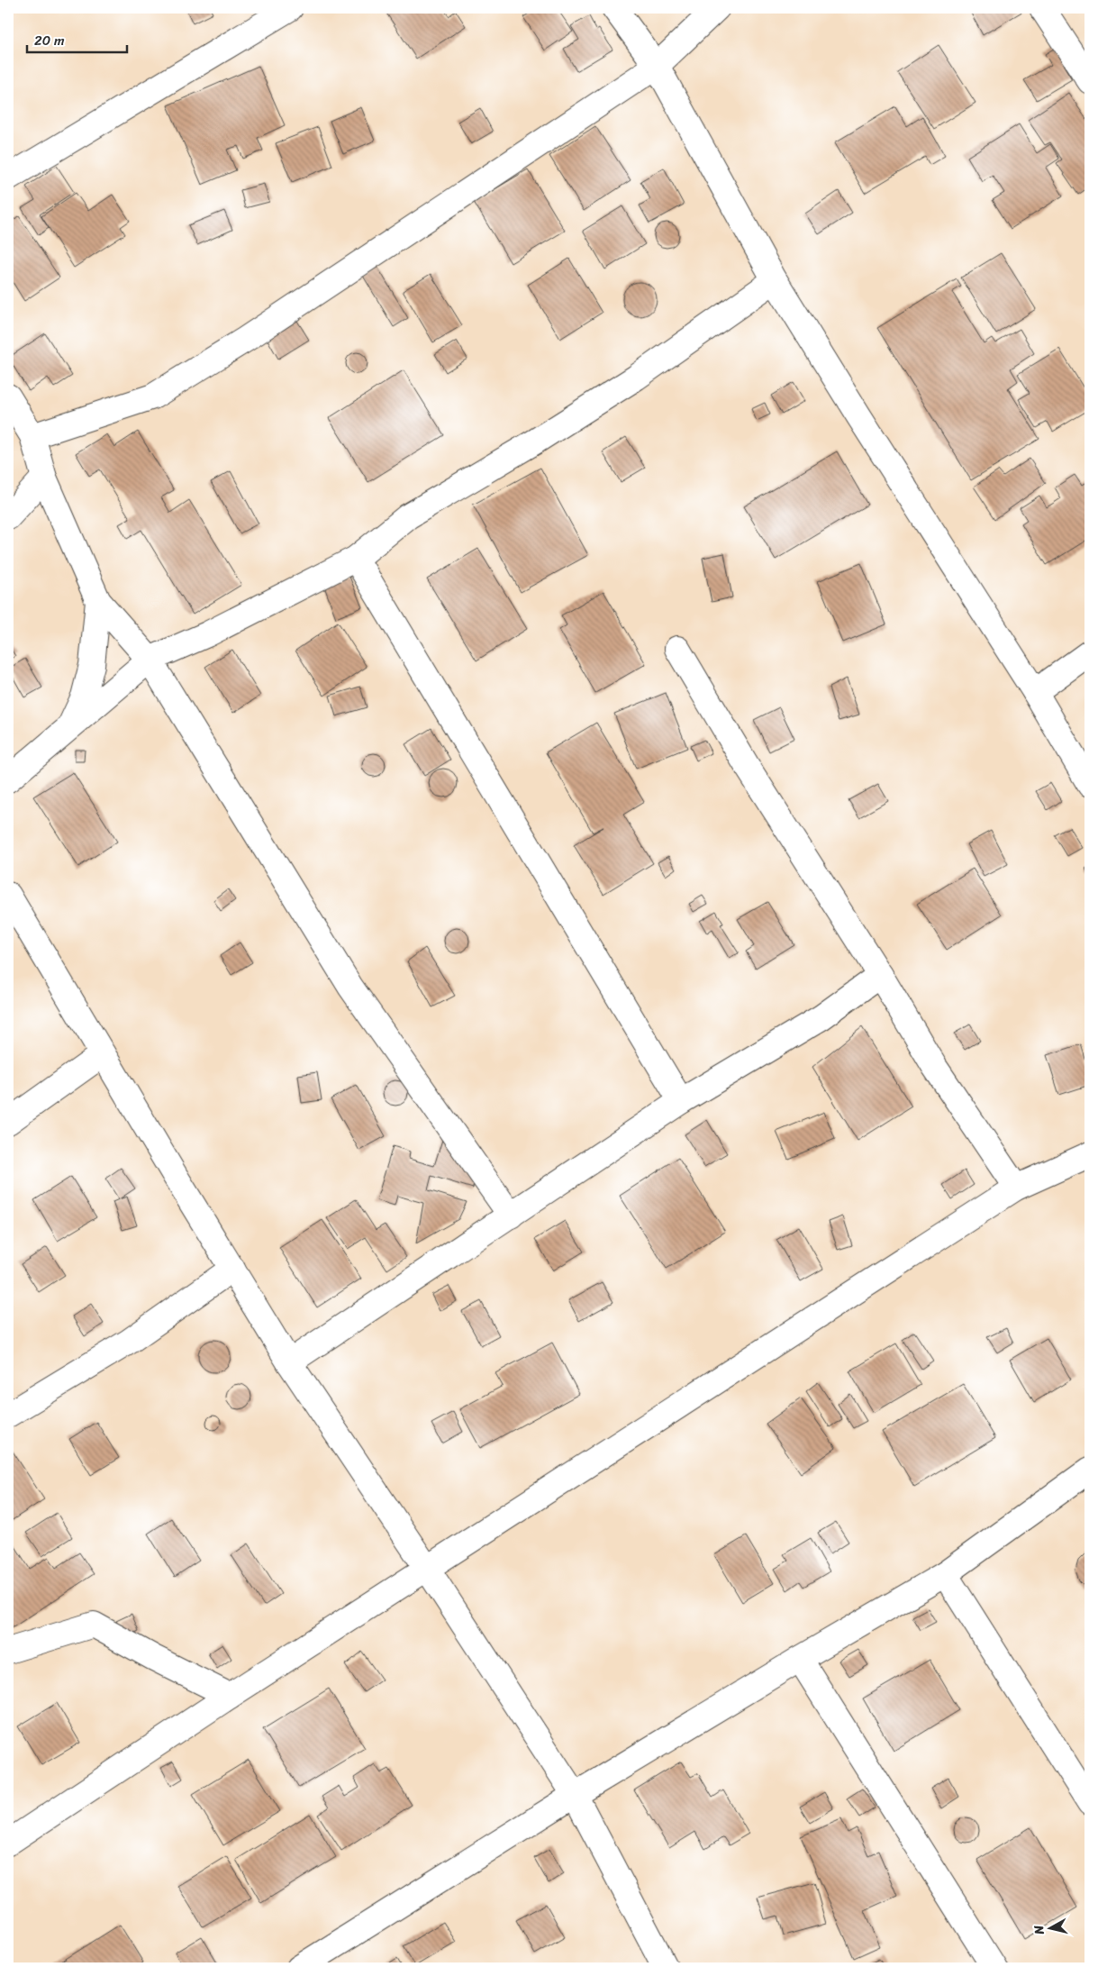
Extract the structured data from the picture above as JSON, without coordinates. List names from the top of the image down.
{
  "scale_bar": "20 m",
  "north": "left"
}
